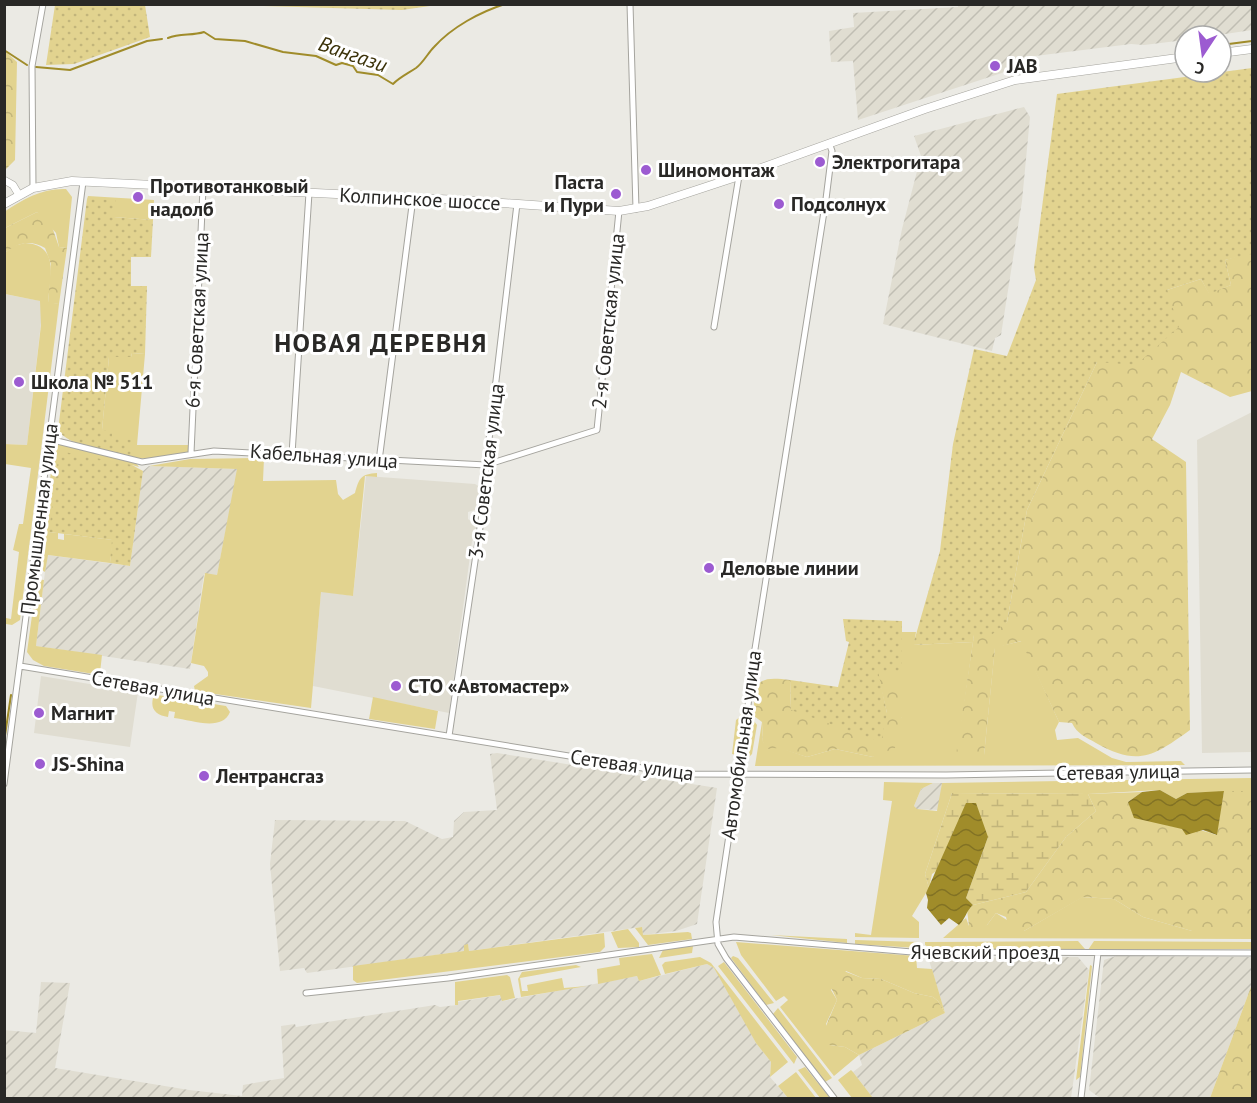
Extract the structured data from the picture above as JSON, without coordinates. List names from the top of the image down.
{
  "streets": {
    "main road": ["Колпинское шоссе"],
    "street": [
      "6-я Советская улица",
      "2-я Советская улица",
      "Кабельная улица",
      "3-я Советская улица",
      "Промышленная улица",
      "Сетевая улица",
      "Автомобильная улица",
      "Ячевский проезд"
    ]
  },
  "crossings": [
    ["Колпинское шоссе", "6-я Советская улица"],
    ["Колпинское шоссе", "2-я Советская улица"],
    ["Колпинское шоссе", "3-я Советская улица"],
    ["Колпинское шоссе", "Промышленная улица"],
    ["Колпинское шоссе", "Автомобильная улица"],
    ["6-я Советская улица", "Кабельная улица"],
    ["2-я Советская улица", "Кабельная улица"],
    ["Кабельная улица", "3-я Советская улица"],
    ["Кабельная улица", "Промышленная улица"],
    ["3-я Советская улица", "Сетевая улица"],
    ["Промышленная улица", "Сетевая улица"],
    ["Сетевая улица", "Автомобильная улица"],
    ["Автомобильная улица", "Ячевский проезд"]
  ],
  "districts": ["НОВАЯ ДЕРЕВНЯ"],
  "water": ["Вангази"],
  "places": [
    "JAB",
    "Электрогитара",
    "Шиномонтаж",
    "Паста и Пури",
    "Противотанковый надолб",
    "Подсолнух",
    "Школа № 511",
    "Деловые линии",
    "СТО «Автомастер»",
    "Магнит",
    "JS-Shina",
    "Лентрансгаз"
  ],
  "north": "bottom"
}
